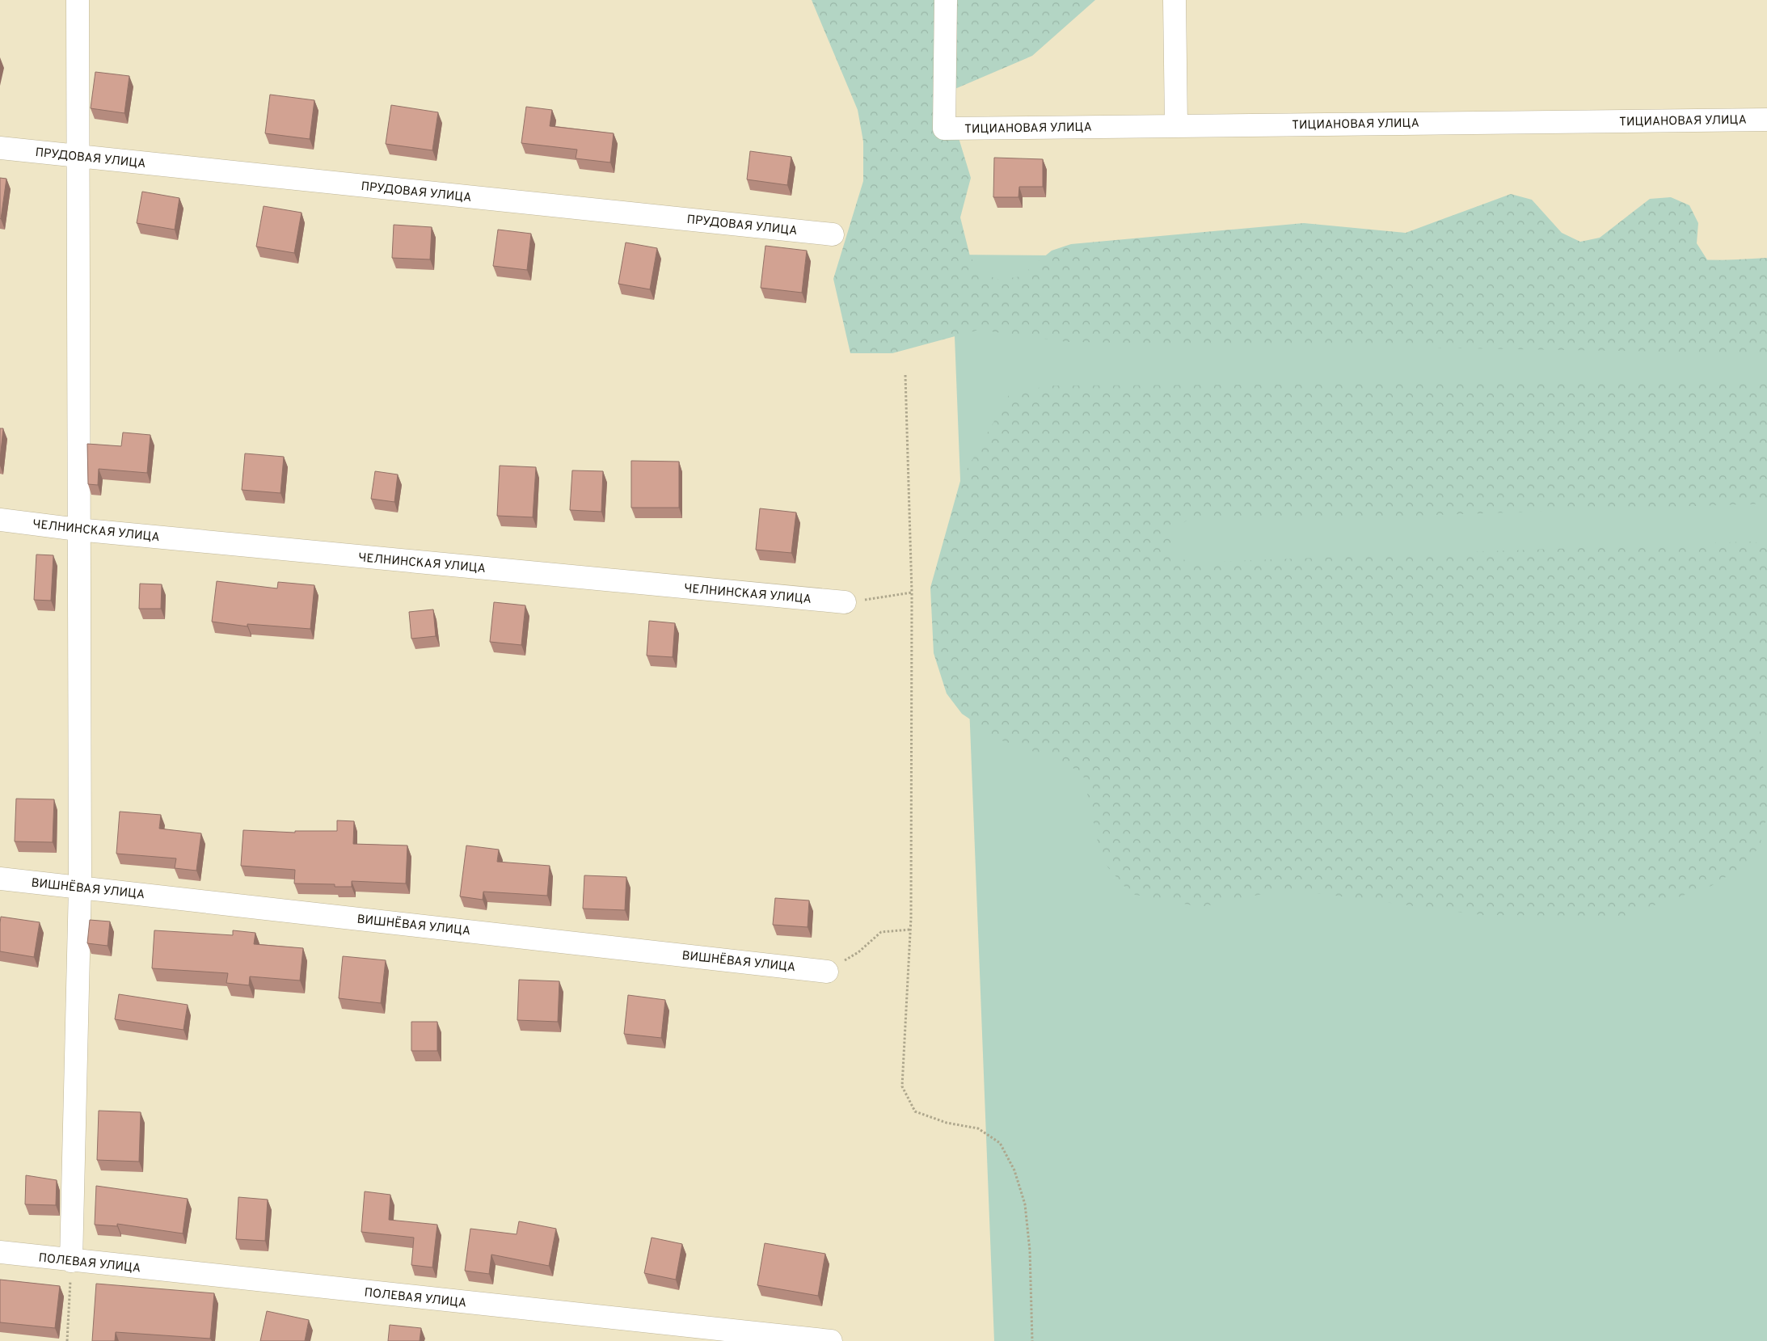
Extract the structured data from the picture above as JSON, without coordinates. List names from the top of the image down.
{
  "streets": {
    "street": [
      "ТИЦИАНОВАЯ УЛИЦА",
      "ПРУДОВАЯ УЛИЦА",
      "ЧЕЛНИНСКАЯ УЛИЦА",
      "ВИШНЁВАЯ УЛИЦА",
      "ПОЛЕВАЯ УЛИЦА"
    ]
  }
}
